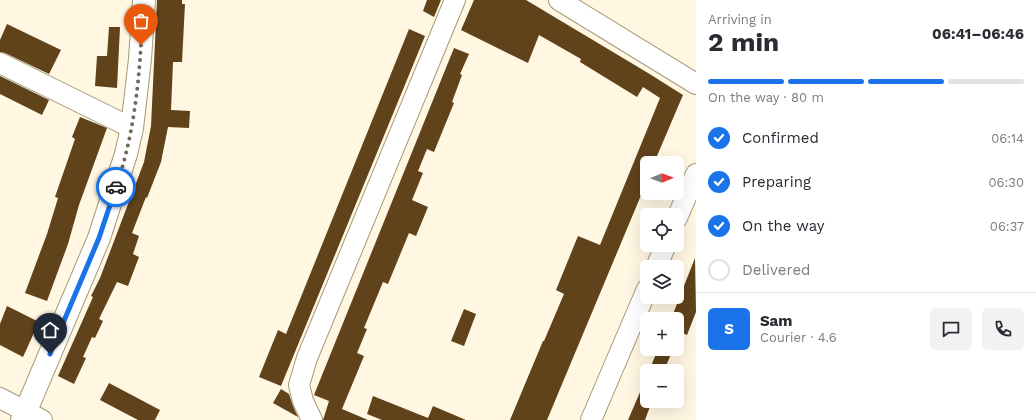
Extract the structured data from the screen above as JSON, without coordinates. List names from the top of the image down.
{
  "north": "right",
  "page": {
    "heading": ["2 min", "Arriving in", "06:41–06:46"],
    "panel": ["Sam", "Courier · 4.6"],
    "bar": "On the way · 80 m",
    "list": [
      ["Confirmed", "06:14"],
      ["Preparing", "06:30"],
      ["On the way", "06:37"],
      "Delivered"
    ],
    "map_buttons": ["+", "−"],
    "round": "S"
  }
}
